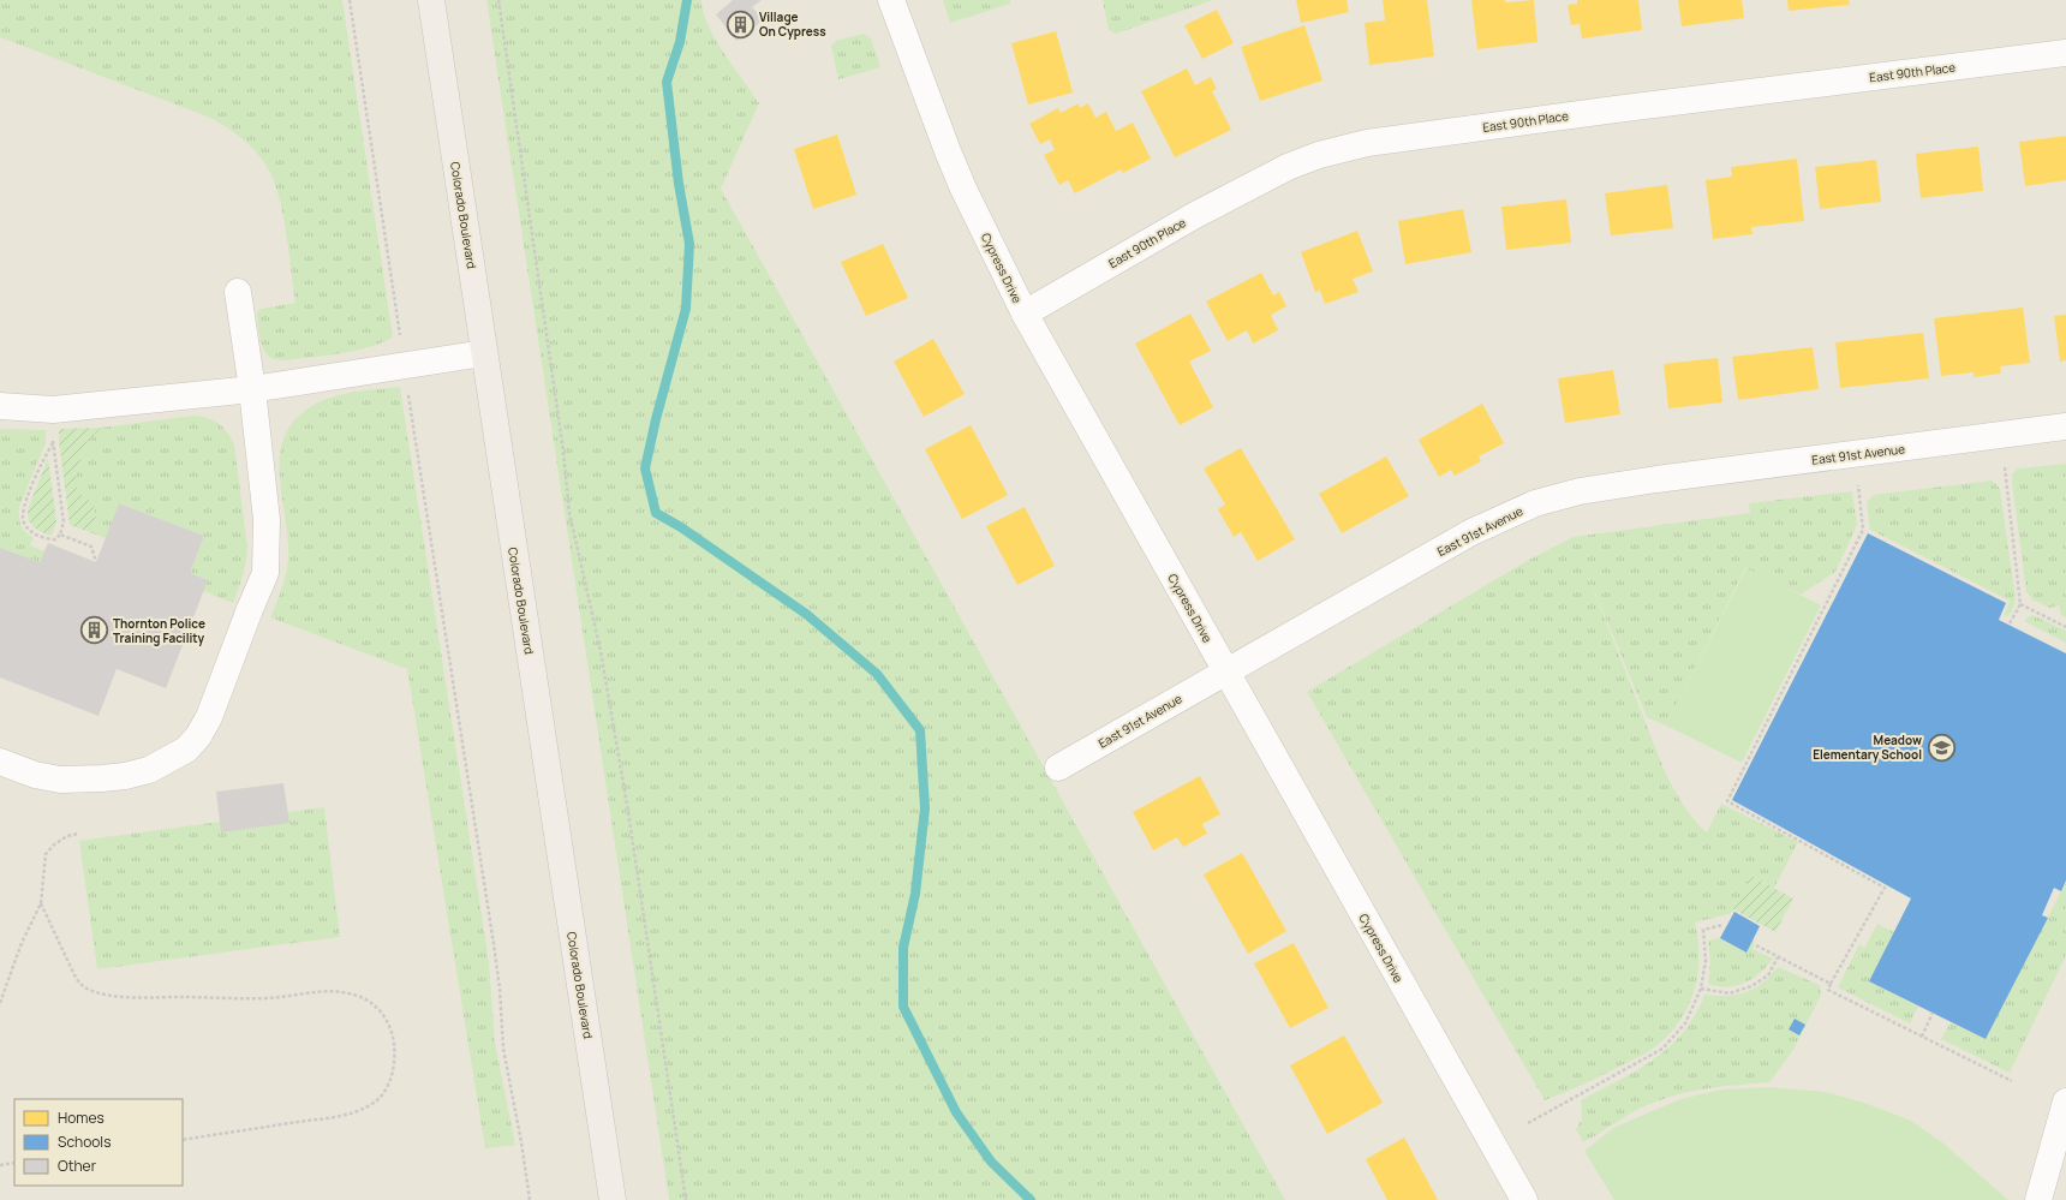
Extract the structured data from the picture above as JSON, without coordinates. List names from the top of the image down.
{
  "streets": {
    "main road": ["Colorado Boulevard"],
    "street": ["East 90th Place", "Cypress Drive", "East 91st Avenue"]
  },
  "crossings": [
    ["East 90th Place", "Cypress Drive"],
    ["Cypress Drive", "East 91st Avenue"]
  ],
  "places": {
    "building": ["Village On Cypress", "Thornton Police Training Facility"],
    "school or university": ["Meadow Elementary School"]
  },
  "legend": ["Homes", "Schools", "Other"]
}
